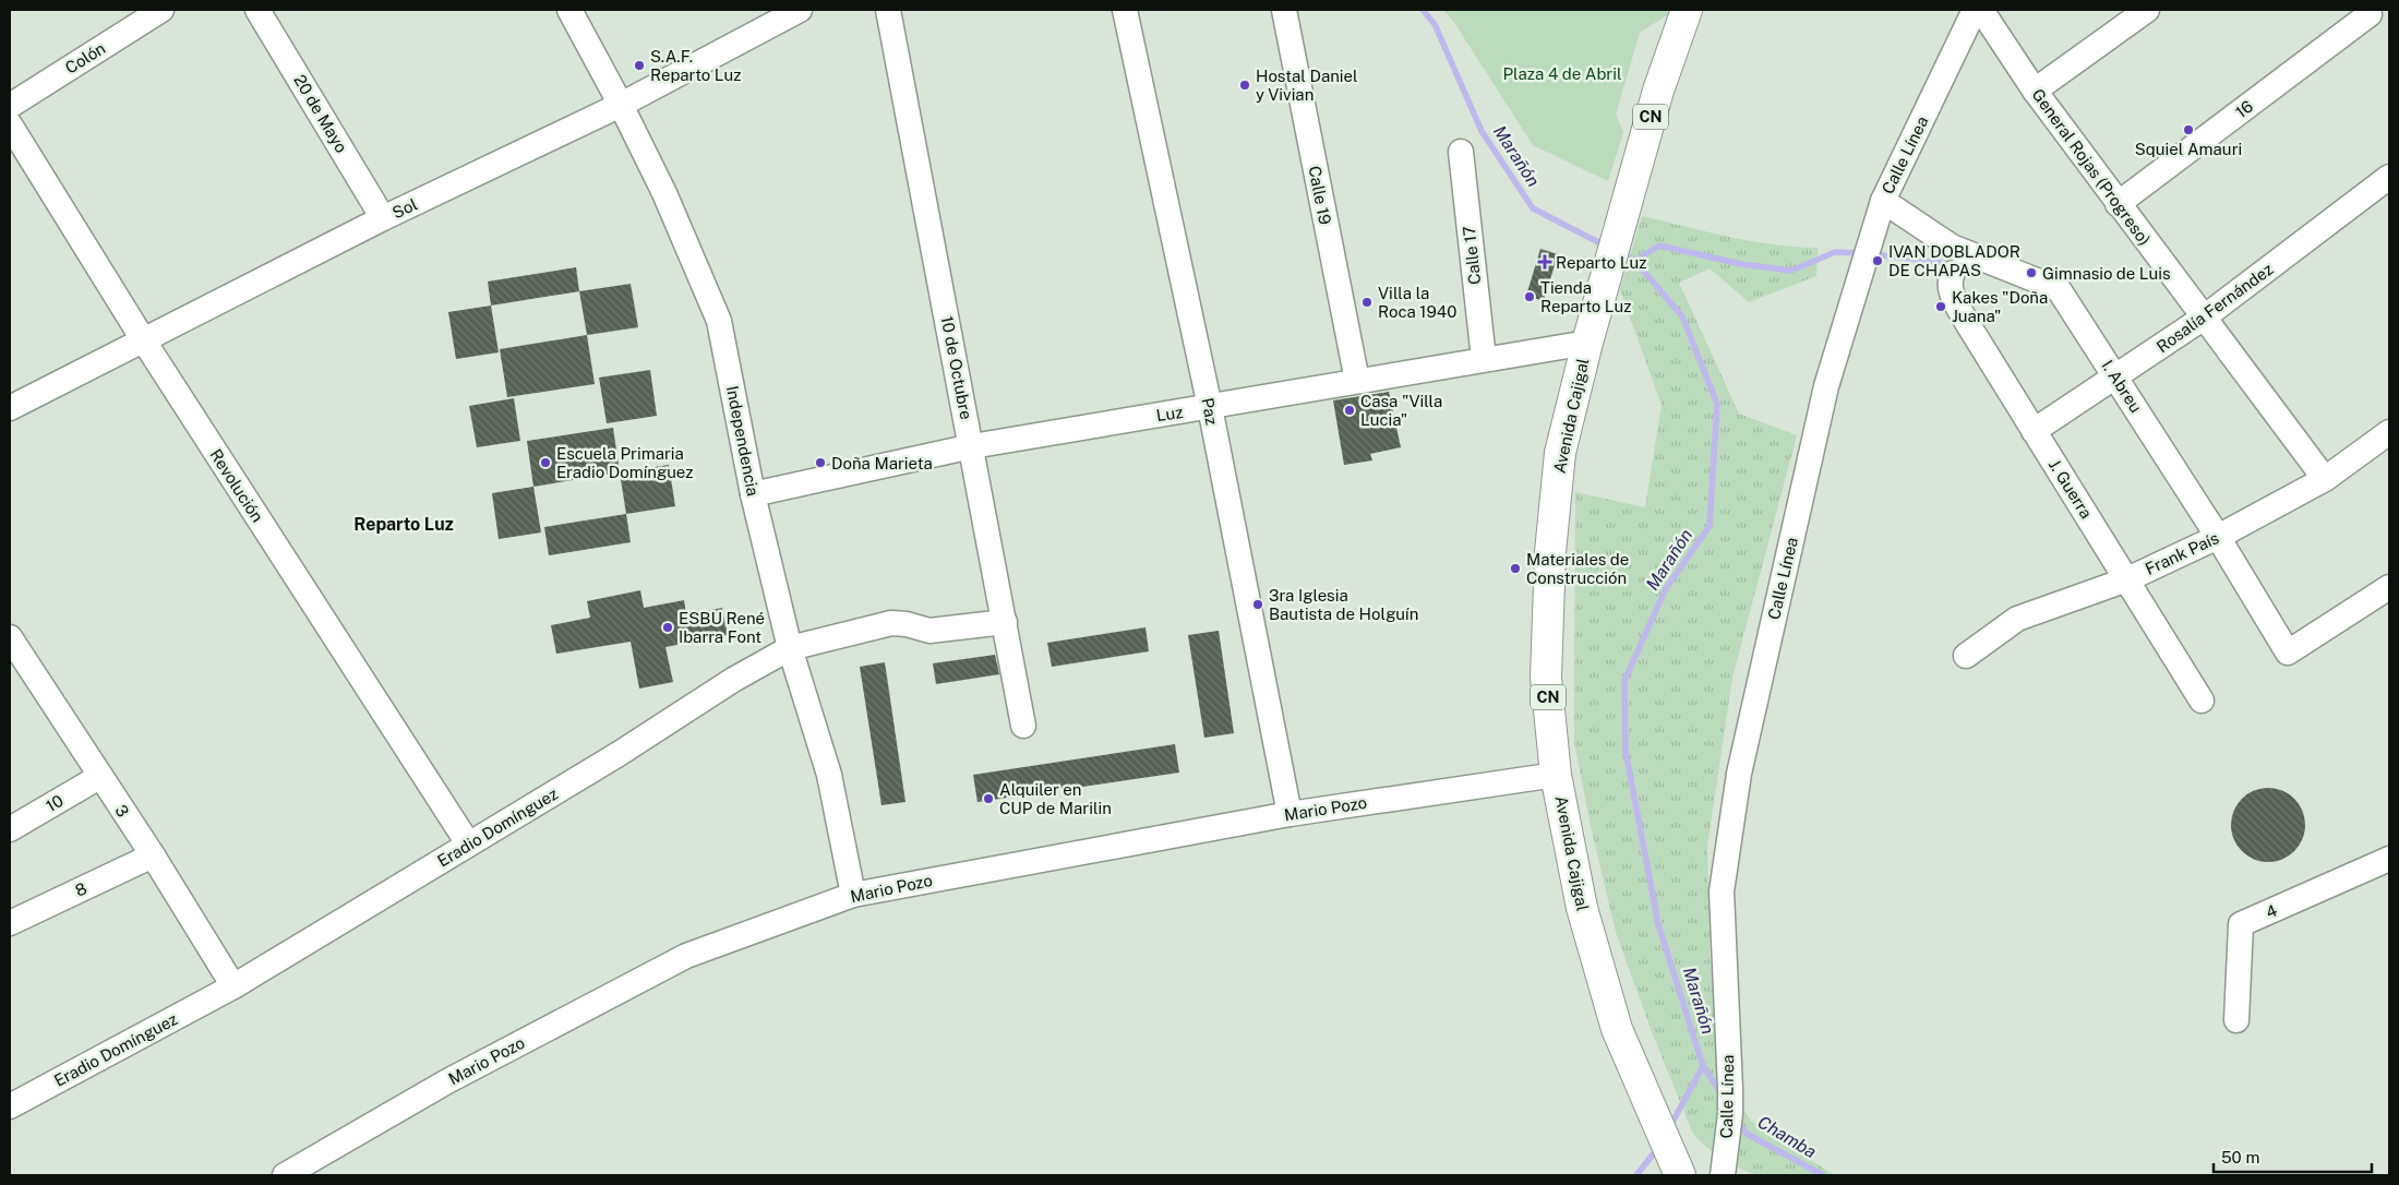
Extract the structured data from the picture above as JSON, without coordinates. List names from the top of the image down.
{
  "streets": {
    "main road": ["CN", "Avenida Cajigal"],
    "street": [
      "Colón",
      "16",
      "20 de Mayo",
      "Calle Línea",
      "General Rojas (Progreso)",
      "Calle 19",
      "Sol",
      "Calle 17",
      "Rosalía Fernández",
      "10 de Octubre",
      "I. Abreu",
      "Paz",
      "Luz",
      "Independencia",
      "Revolución",
      "J. Guerra",
      "Frank País",
      "10",
      "Mario Pozo",
      "3",
      "Eradio Domínguez",
      "8",
      "4"
    ]
  },
  "crossings": [
    ["16", "General Rojas (Progreso)"],
    ["20 de Mayo", "Sol"],
    ["Calle Línea", "I. Abreu"],
    ["General Rojas (Progreso)", "Rosalía Fernández"],
    ["General Rojas (Progreso)", "Frank País"],
    ["Calle 19", "Luz"],
    ["Sol", "Independencia"],
    ["Sol", "Revolución"],
    ["Calle 17", "Luz"],
    ["Rosalía Fernández", "I. Abreu"],
    ["Rosalía Fernández", "J. Guerra"],
    ["10 de Octubre", "Luz"],
    ["10 de Octubre", "Eradio Domínguez"],
    ["I. Abreu", "Frank País"],
    ["Paz", "Luz"],
    ["Paz", "Mario Pozo"],
    ["Luz", "Avenida Cajigal"],
    ["Luz", "Independencia"],
    ["Avenida Cajigal", "Mario Pozo"],
    ["Independencia", "Mario Pozo"],
    ["Independencia", "Eradio Domínguez"],
    ["Revolución", "Eradio Domínguez"],
    ["J. Guerra", "Frank País"],
    ["10", "3"],
    ["3", "Eradio Domínguez"],
    ["3", "8"]
  ],
  "districts": ["Reparto Luz"],
  "water": ["Marañón", "Chamba"],
  "parks": ["Plaza 4 de Abril"],
  "places": {
    "other": [
      "S.A.F. Reparto Luz",
      "Hostal Daniel y Vivian",
      "Squiel Amauri",
      "IVAN DOBLADOR DE CHAPAS",
      "Gimnasio de Luis",
      "Tienda Reparto Luz",
      "Villa la Roca 1940",
      "Kakes \"Doña Juana\"",
      "Casa \"Villa Lucia\"",
      "Escuela Primaria Eradio Domínguez",
      "Doña Marieta",
      "Materiales de Construcción",
      "3ra Iglesia Bautista de Holguín",
      "ESBU René Ibarra Font",
      "Alquiler en CUP de Marilin"
    ],
    "health": ["Reparto Luz"]
  },
  "scale_bar": "50 m"
}
